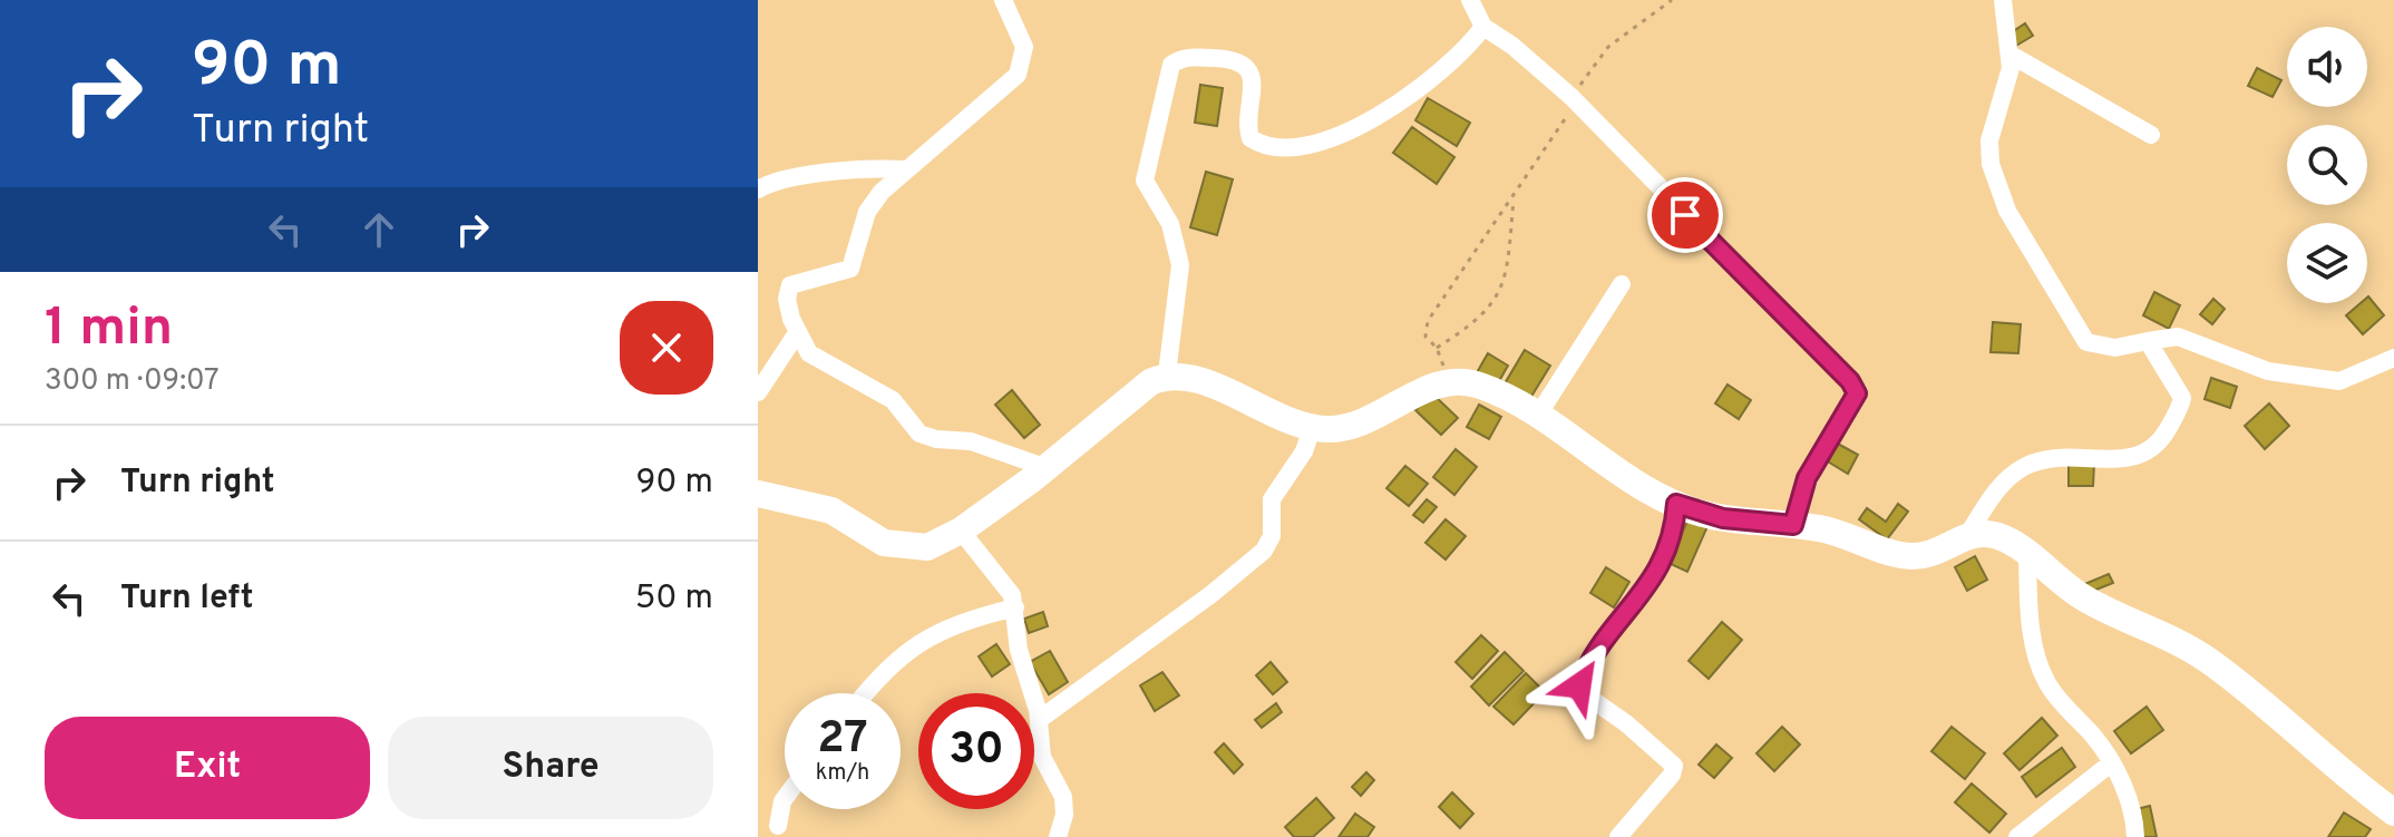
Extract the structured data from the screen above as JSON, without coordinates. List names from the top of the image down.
{
  "page": {
    "turn": ["90 m", "Turn right"],
    "heading": ["1 min", "300 m · 09:07"],
    "list": [
      {
        "name": "Turn right",
        "value": "90 m"
      },
      {
        "name": "Turn left",
        "value": "50 m"
      }
    ],
    "speed": "27 km/h",
    "limit": "30",
    "buttons": ["Exit", "Share"]
  }
}
